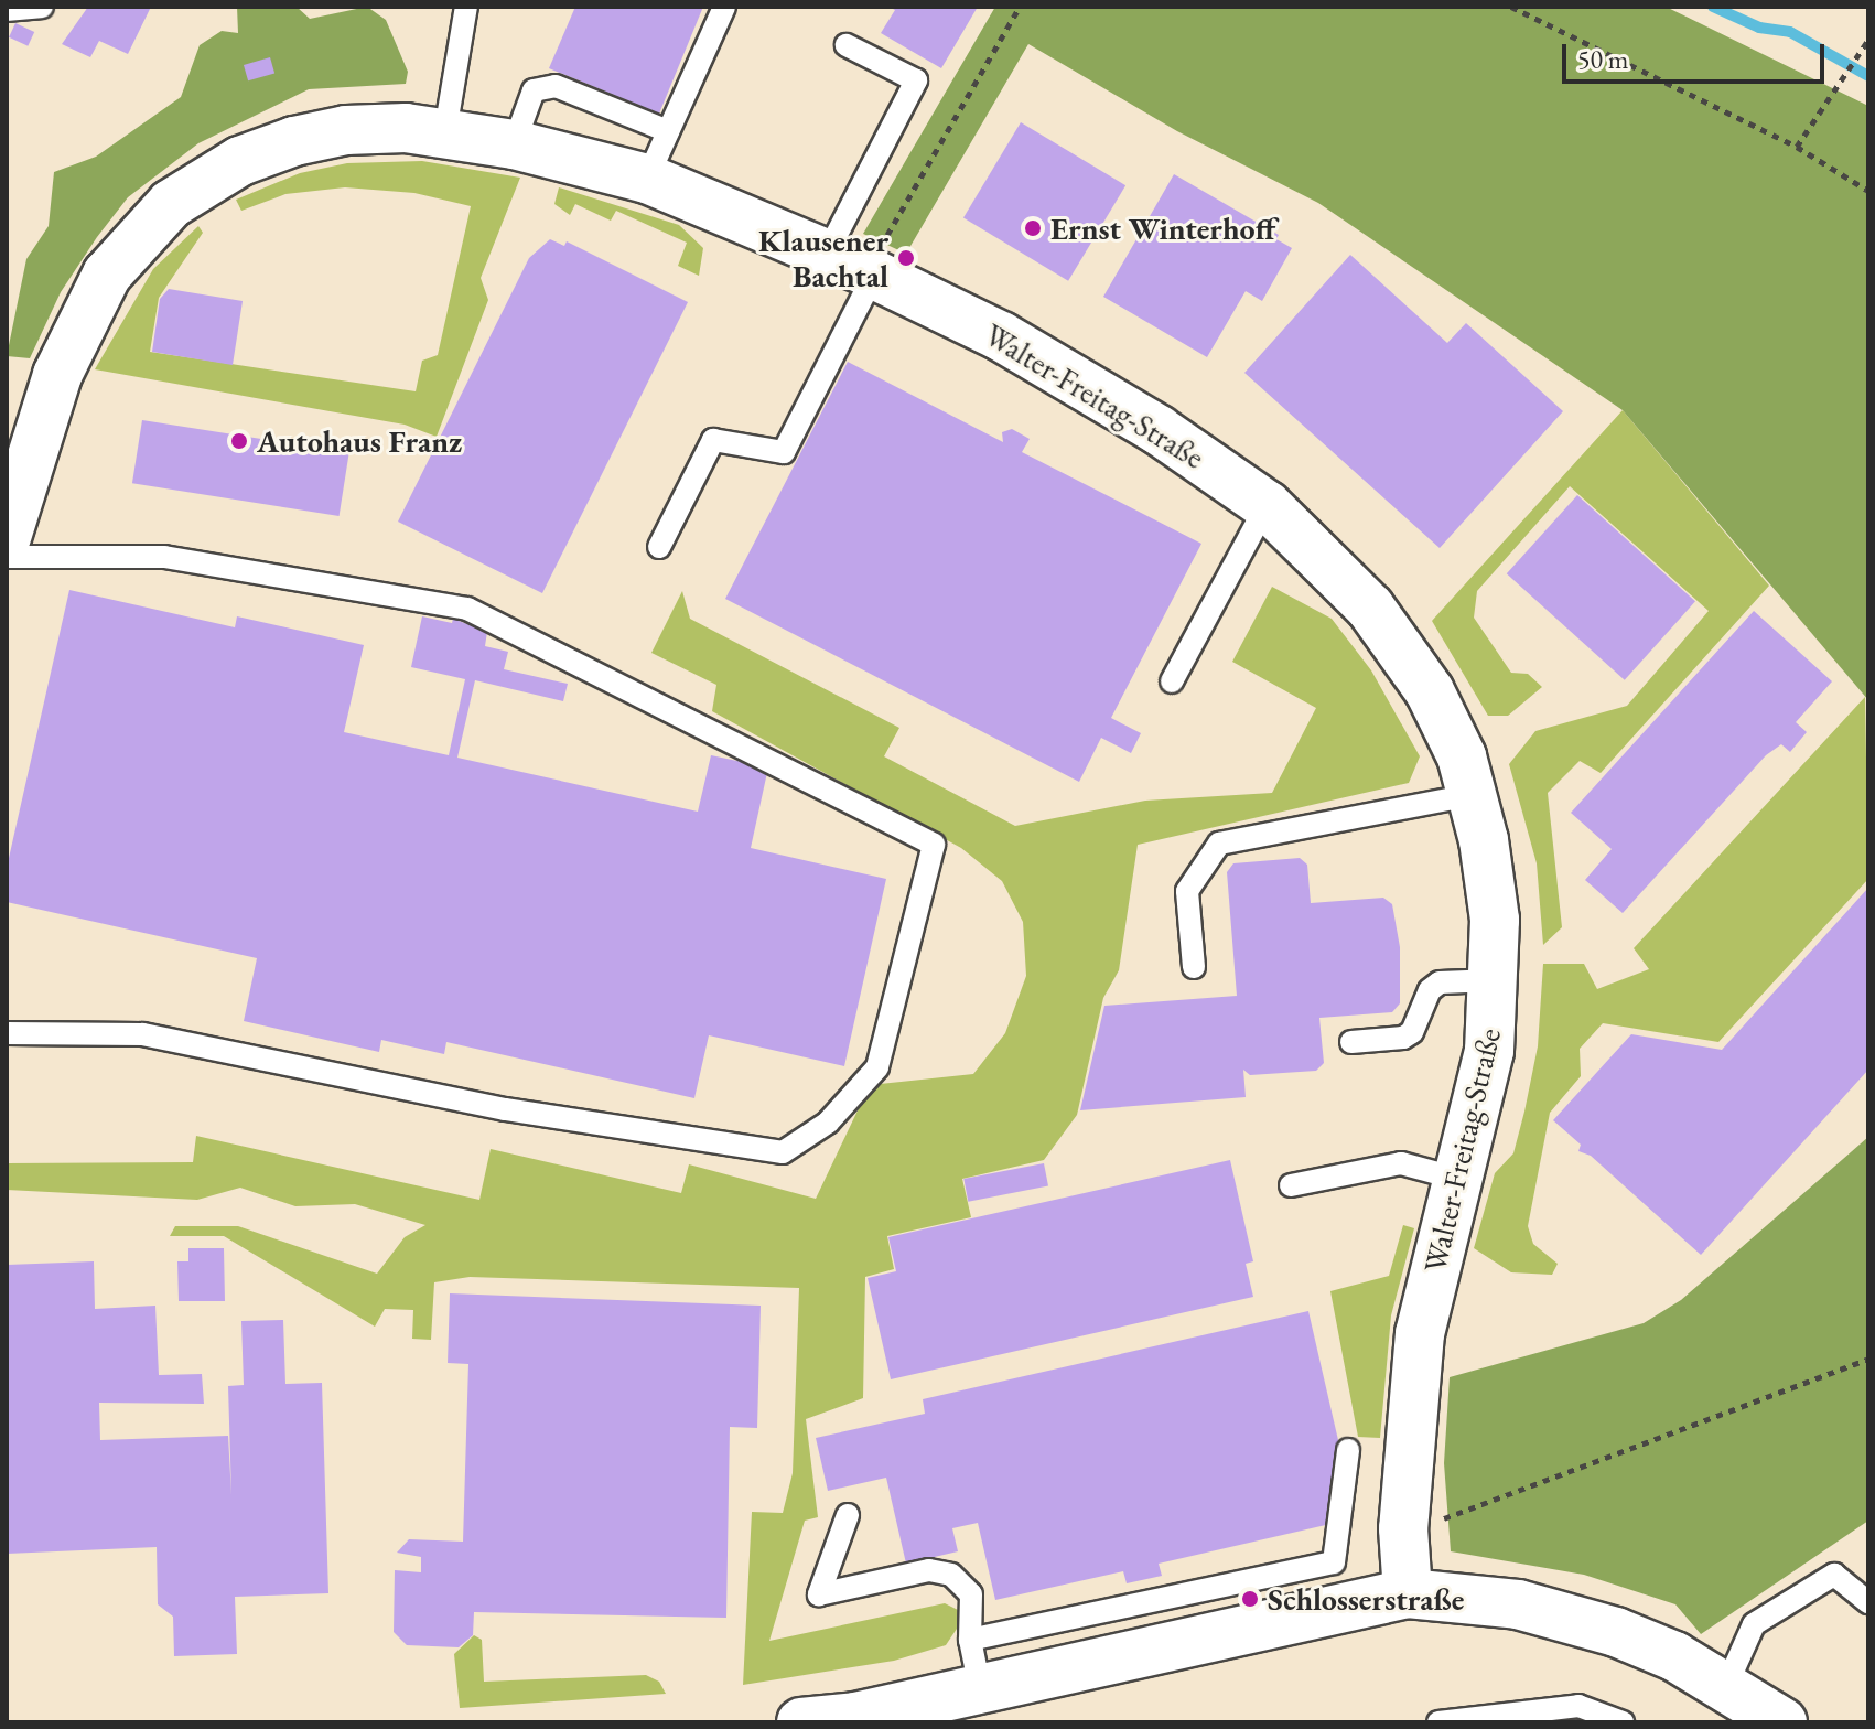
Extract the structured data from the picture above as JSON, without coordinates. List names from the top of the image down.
{
  "streets": {
    "street": ["Walter-Freitag-Straße"]
  },
  "places": [
    "Ernst Winterhoff",
    "Klausener Bachtal",
    "Autohaus Franz",
    "Schlosserstraße"
  ],
  "scale_bar": "50 m"
}
